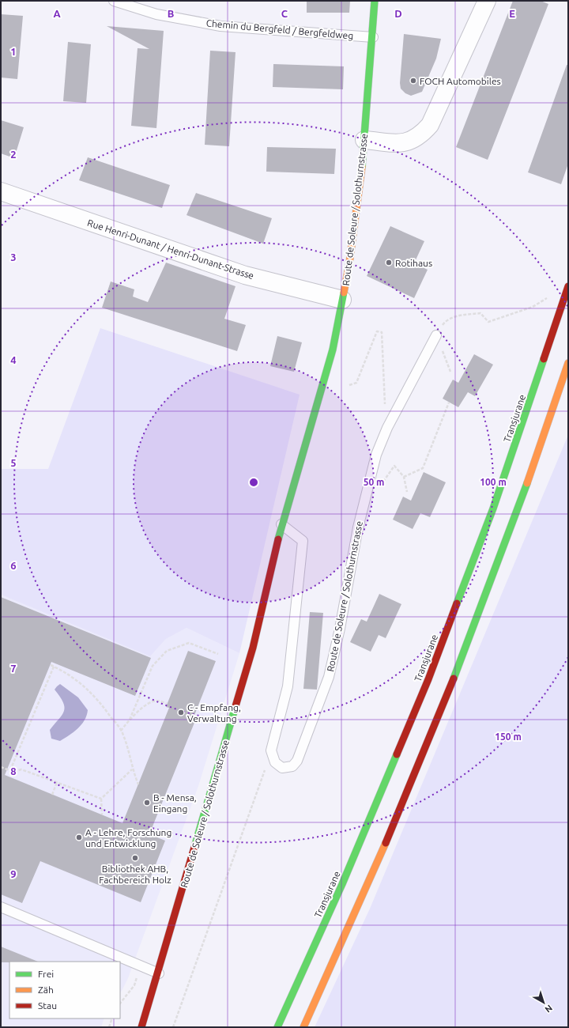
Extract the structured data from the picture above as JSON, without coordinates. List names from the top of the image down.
{
  "streets": {
    "main road": ["Route de Soleure / Solothurnstrasse", "Transjurane"],
    "street": ["Rue Henri-Dunant / Henri-Dunant-Strasse"],
    "lane": ["Chemin du Bergfeld / Bergfeldweg"]
  },
  "crossings": [
    ["Chemin du Bergfeld / Bergfeldweg", "Route de Soleure / Solothurnstrasse"],
    ["Route de Soleure / Solothurnstrasse", "Rue Henri-Dunant / Henri-Dunant-Strasse"]
  ],
  "places": [
    "FOCH Automobiles",
    "Rotihaus",
    "C - Empfang, Verwaltung",
    "B - Mensa, Eingang",
    "A - Lehre, Forschung und Entwicklung",
    "Bibliothek AHB, Fachbereich Holz"
  ],
  "legend": ["Frei", "Zäh", "Stau"],
  "north": "bottom right",
  "grid": {
    "columns": [
      "A",
      "B",
      "C",
      "D",
      "E"
    ],
    "rows": [
      "1",
      "2",
      "3",
      "4",
      "5",
      "6",
      "7",
      "8",
      "9"
    ]
  },
  "rings": ["50 m", "100 m", "150 m"]
}
